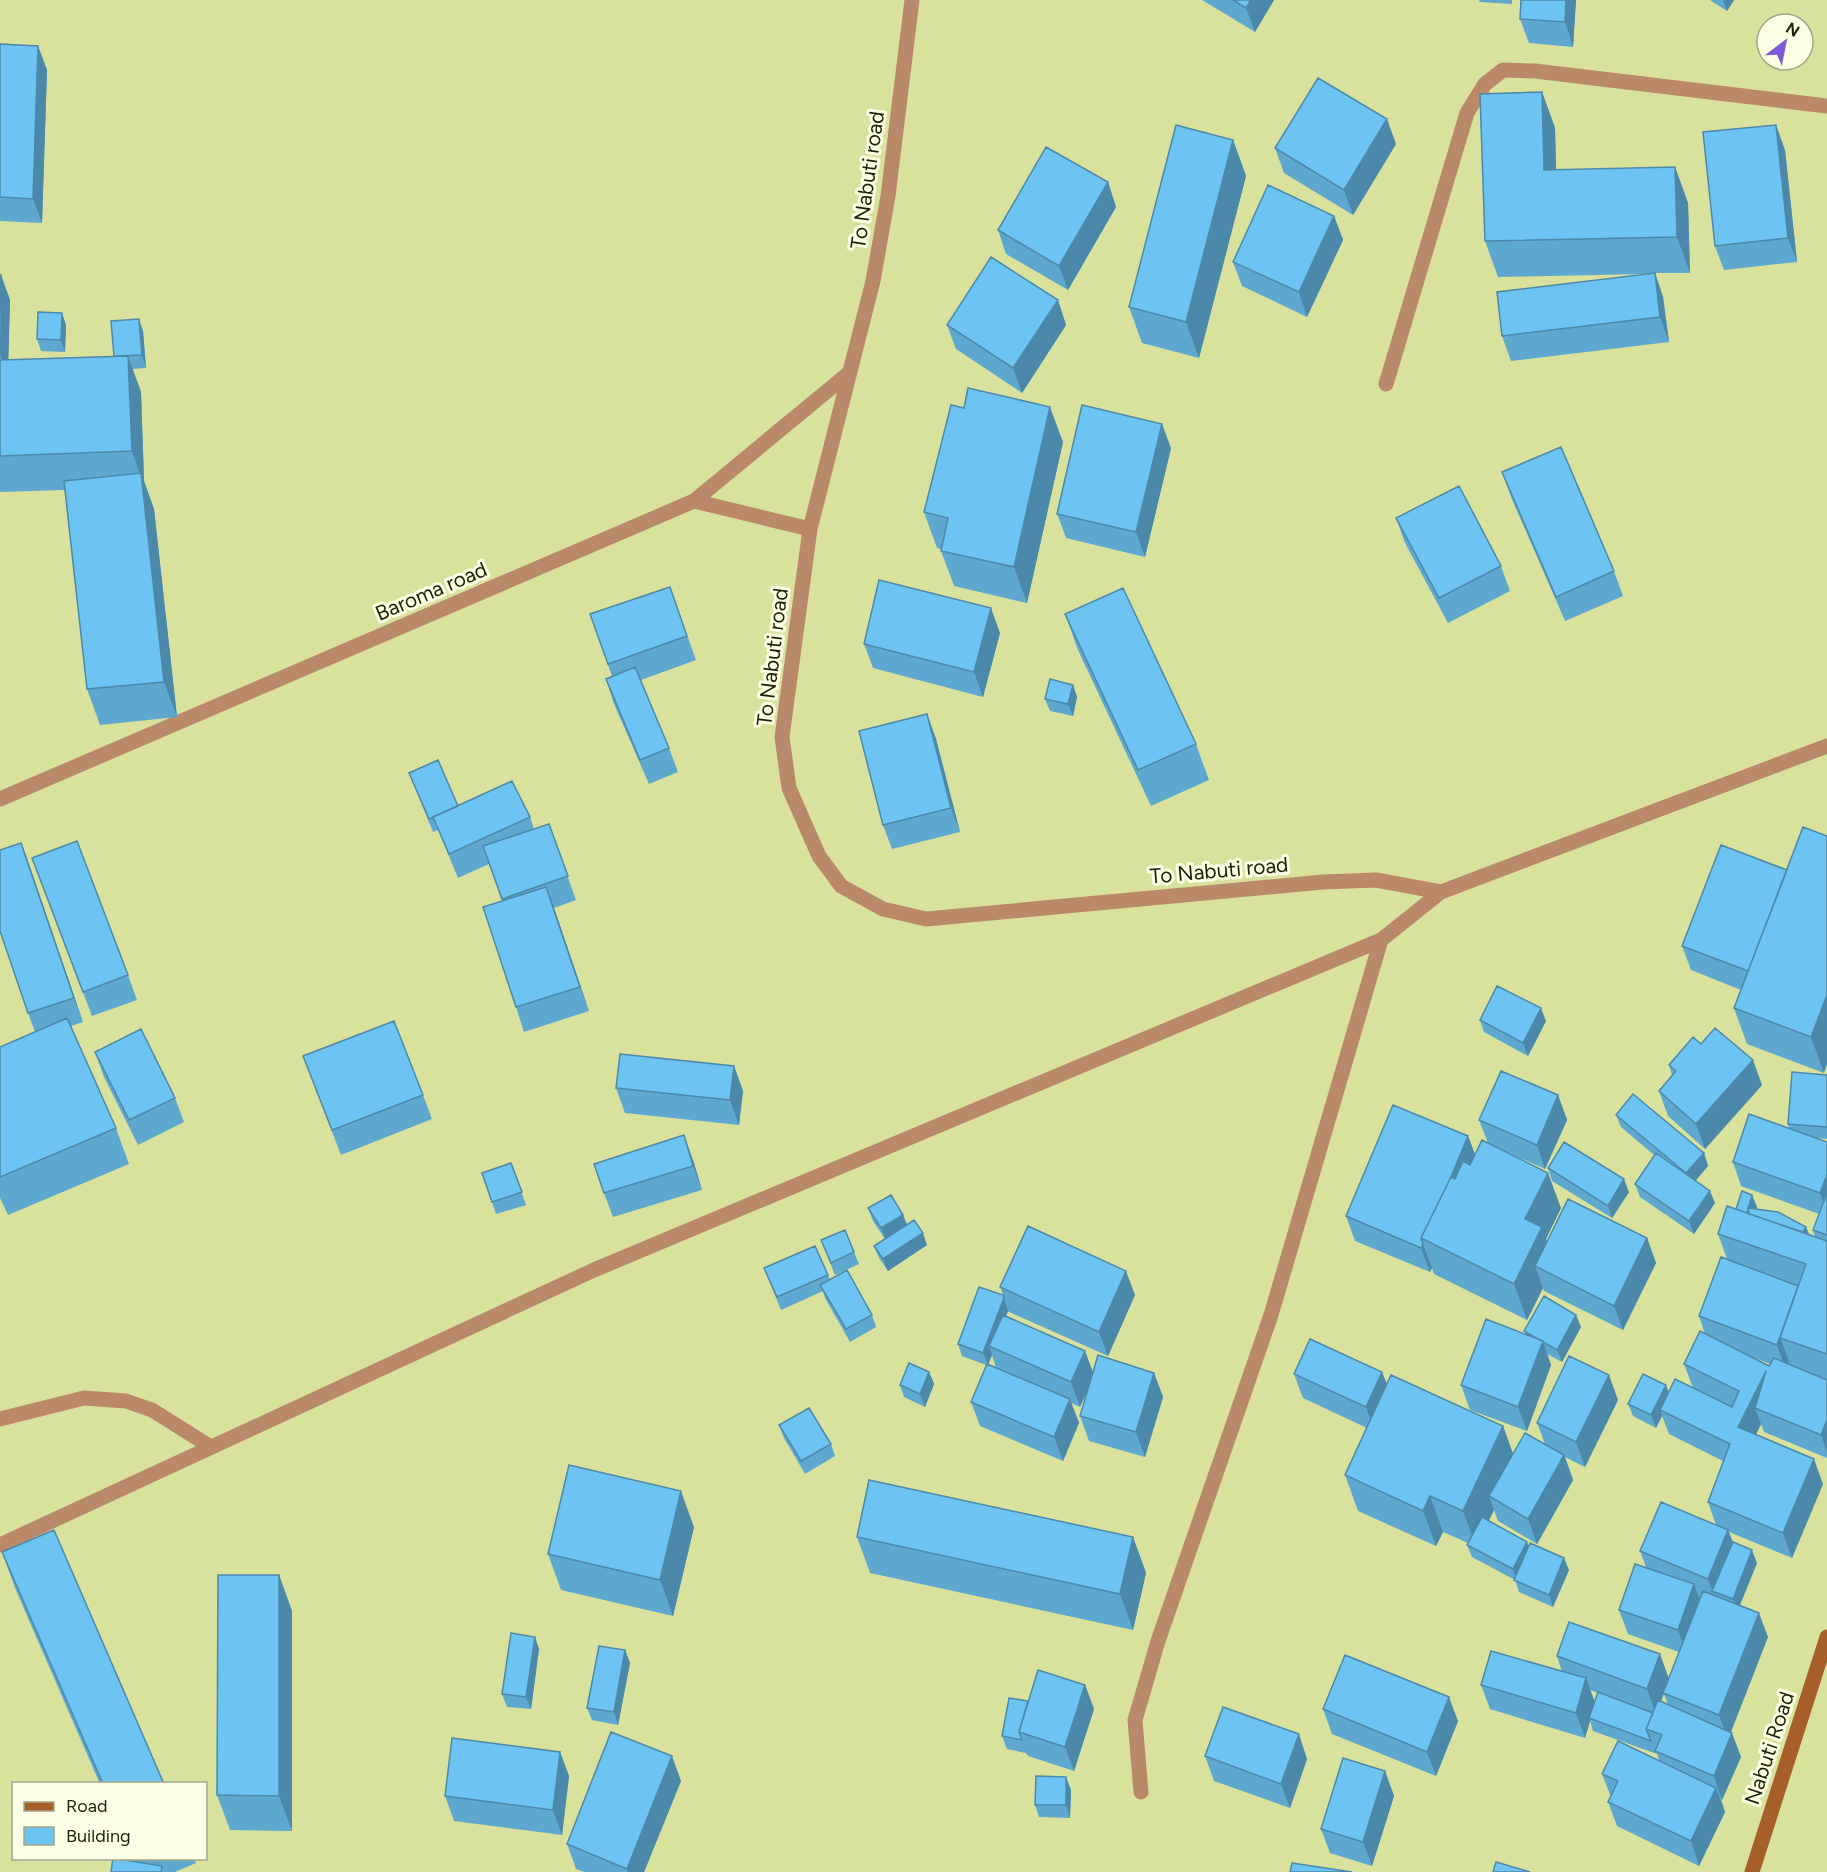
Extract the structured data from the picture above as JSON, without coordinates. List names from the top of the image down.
{
  "streets": {
    "street": ["To Nabuti road", "Baroma road", "Nabuti Road"]
  },
  "crossings": [
    ["To Nabuti road", "Baroma road"]
  ],
  "legend": ["Road", "Building"],
  "north": "top right"
}
